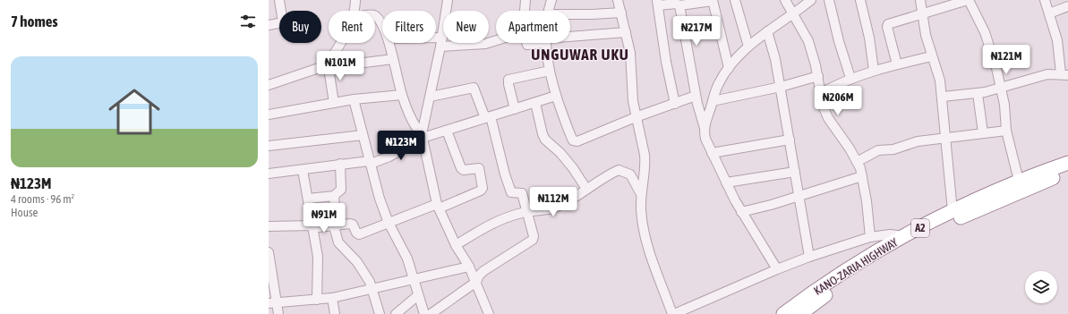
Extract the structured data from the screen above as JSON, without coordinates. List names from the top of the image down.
{
  "streets": {
    "highway": ["A2", "KANO-ZARIA HIGHWAY"]
  },
  "districts": ["UNGUWAR UKU"],
  "page": {
    "heading": "7 homes",
    "chip": [
      "Buy",
      "Rent",
      "Filters",
      "New",
      "Apartment"
    ],
    "price": [
      "₦217M",
      "₦121M",
      "₦101M",
      "₦206M",
      "₦123M",
      "₦112M",
      "₦91M"
    ],
    "list": [
      {
        "name": "₦123M",
        "note": "4 rooms · 96 m² · House"
      }
    ]
  }
}
